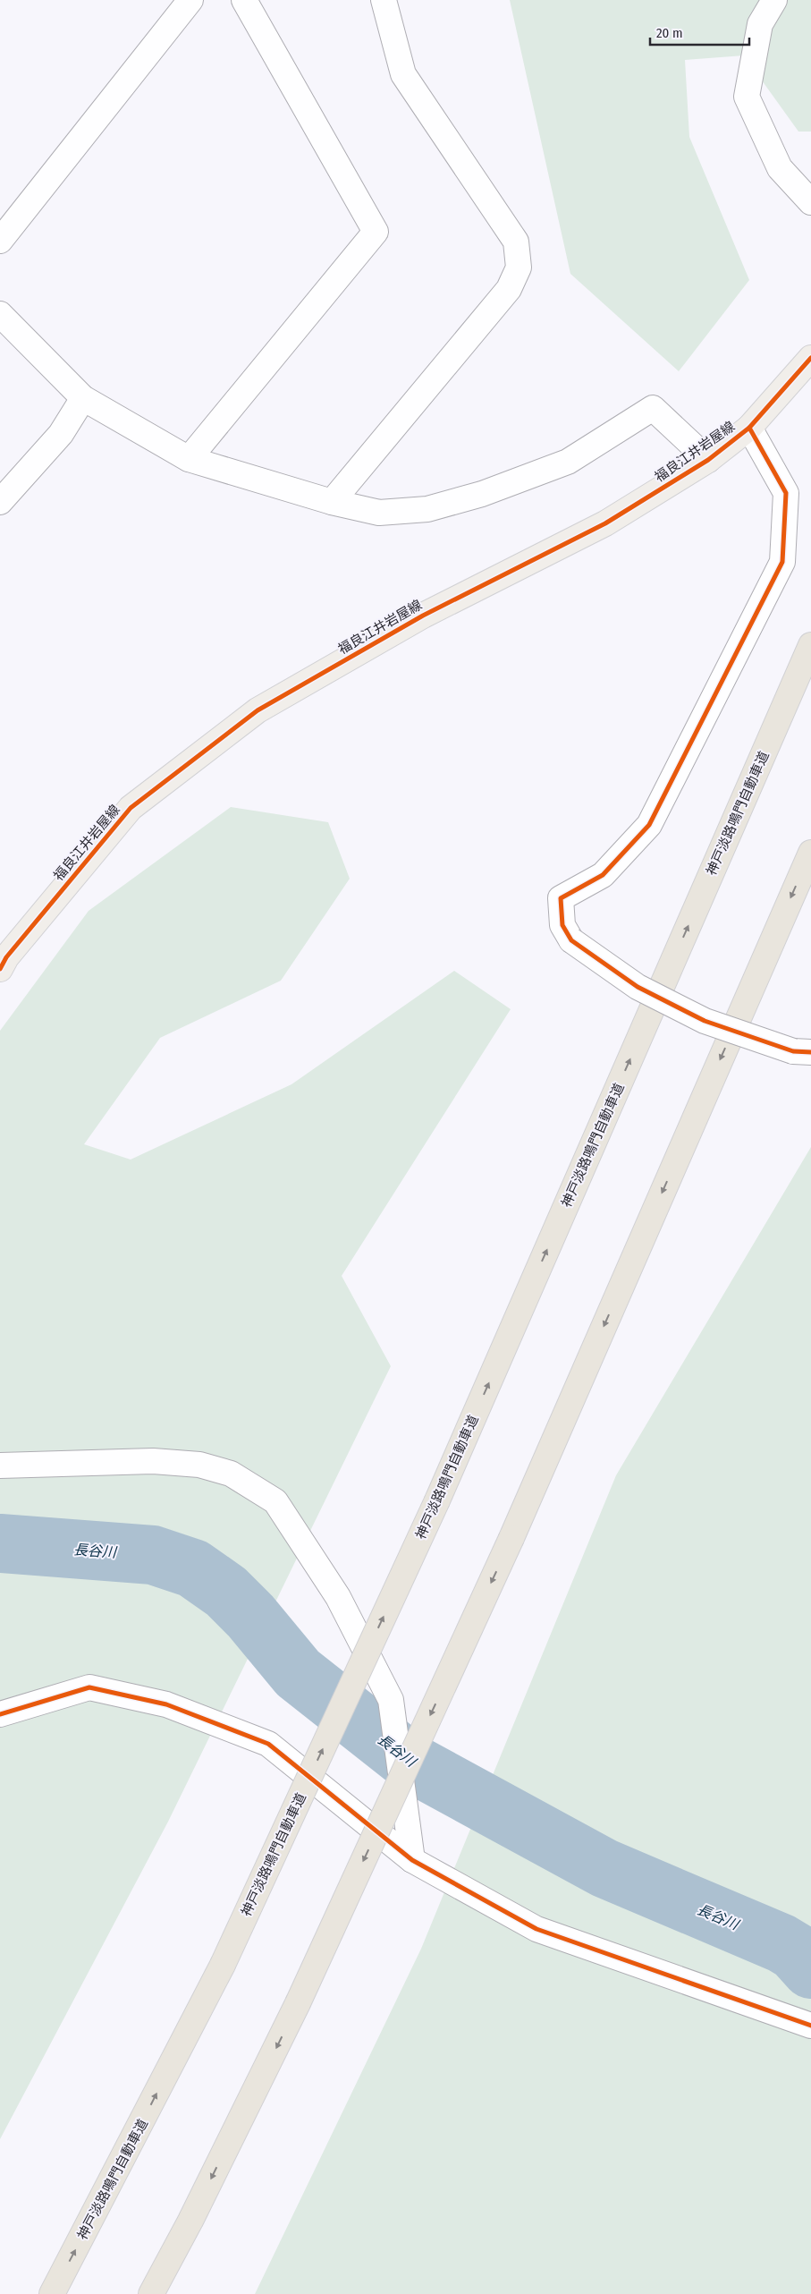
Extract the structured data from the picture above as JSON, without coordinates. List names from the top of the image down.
{
  "streets": {
    "highway": ["神戸淡路鳴門自動車道"],
    "main road": ["福良江井岩屋線"]
  },
  "water": ["長谷川"],
  "scale_bar": "20 m"
}
